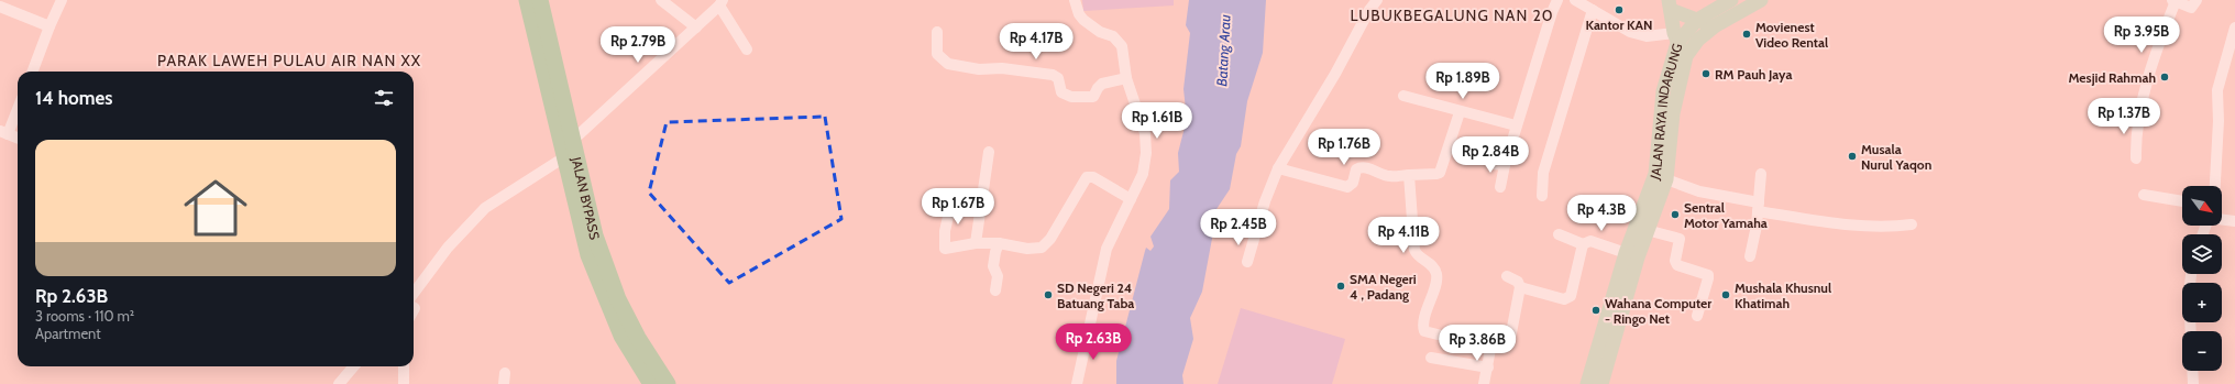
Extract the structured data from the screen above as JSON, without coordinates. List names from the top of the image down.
{
  "streets": {
    "highway": ["JALAN BYPASS"],
    "main road": ["JALAN RAYA INDARUNG"]
  },
  "districts": ["LUBUKBEGALUNG NAN 20", "PARAK LAWEH PULAU AIR NAN XX"],
  "water": ["Batang Arau"],
  "places": [
    "Kantor KAN",
    "Movienest Video Rental",
    "RM Pauh Jaya",
    "Mesjid Rahmah",
    "Musala Nurul Yaqon",
    "Sentral Motor Yamaha",
    "SMA Negeri 4 , Padang",
    "SD Negeri 24 Batuang Taba",
    "Mushala Khusnul Khatimah",
    "Wahana Computer - Ringo Net"
  ],
  "north": "bottom right",
  "page": {
    "price": [
      "Rp 3.95B",
      "Rp 4.17B",
      "Rp 2.79B",
      "Rp 1.89B",
      "Rp 1.37B",
      "Rp 1.61B",
      "Rp 1.76B",
      "Rp 2.84B",
      "Rp 1.67B",
      "Rp 4.3B",
      "Rp 2.45B",
      "Rp 4.11B",
      "Rp 2.63B",
      "Rp 3.86B"
    ],
    "heading": "14 homes",
    "list": [
      {
        "name": "Rp 2.63B",
        "note": "3 rooms · 110 m² · Apartment"
      }
    ],
    "map_buttons": ["+", "−"]
  }
}
